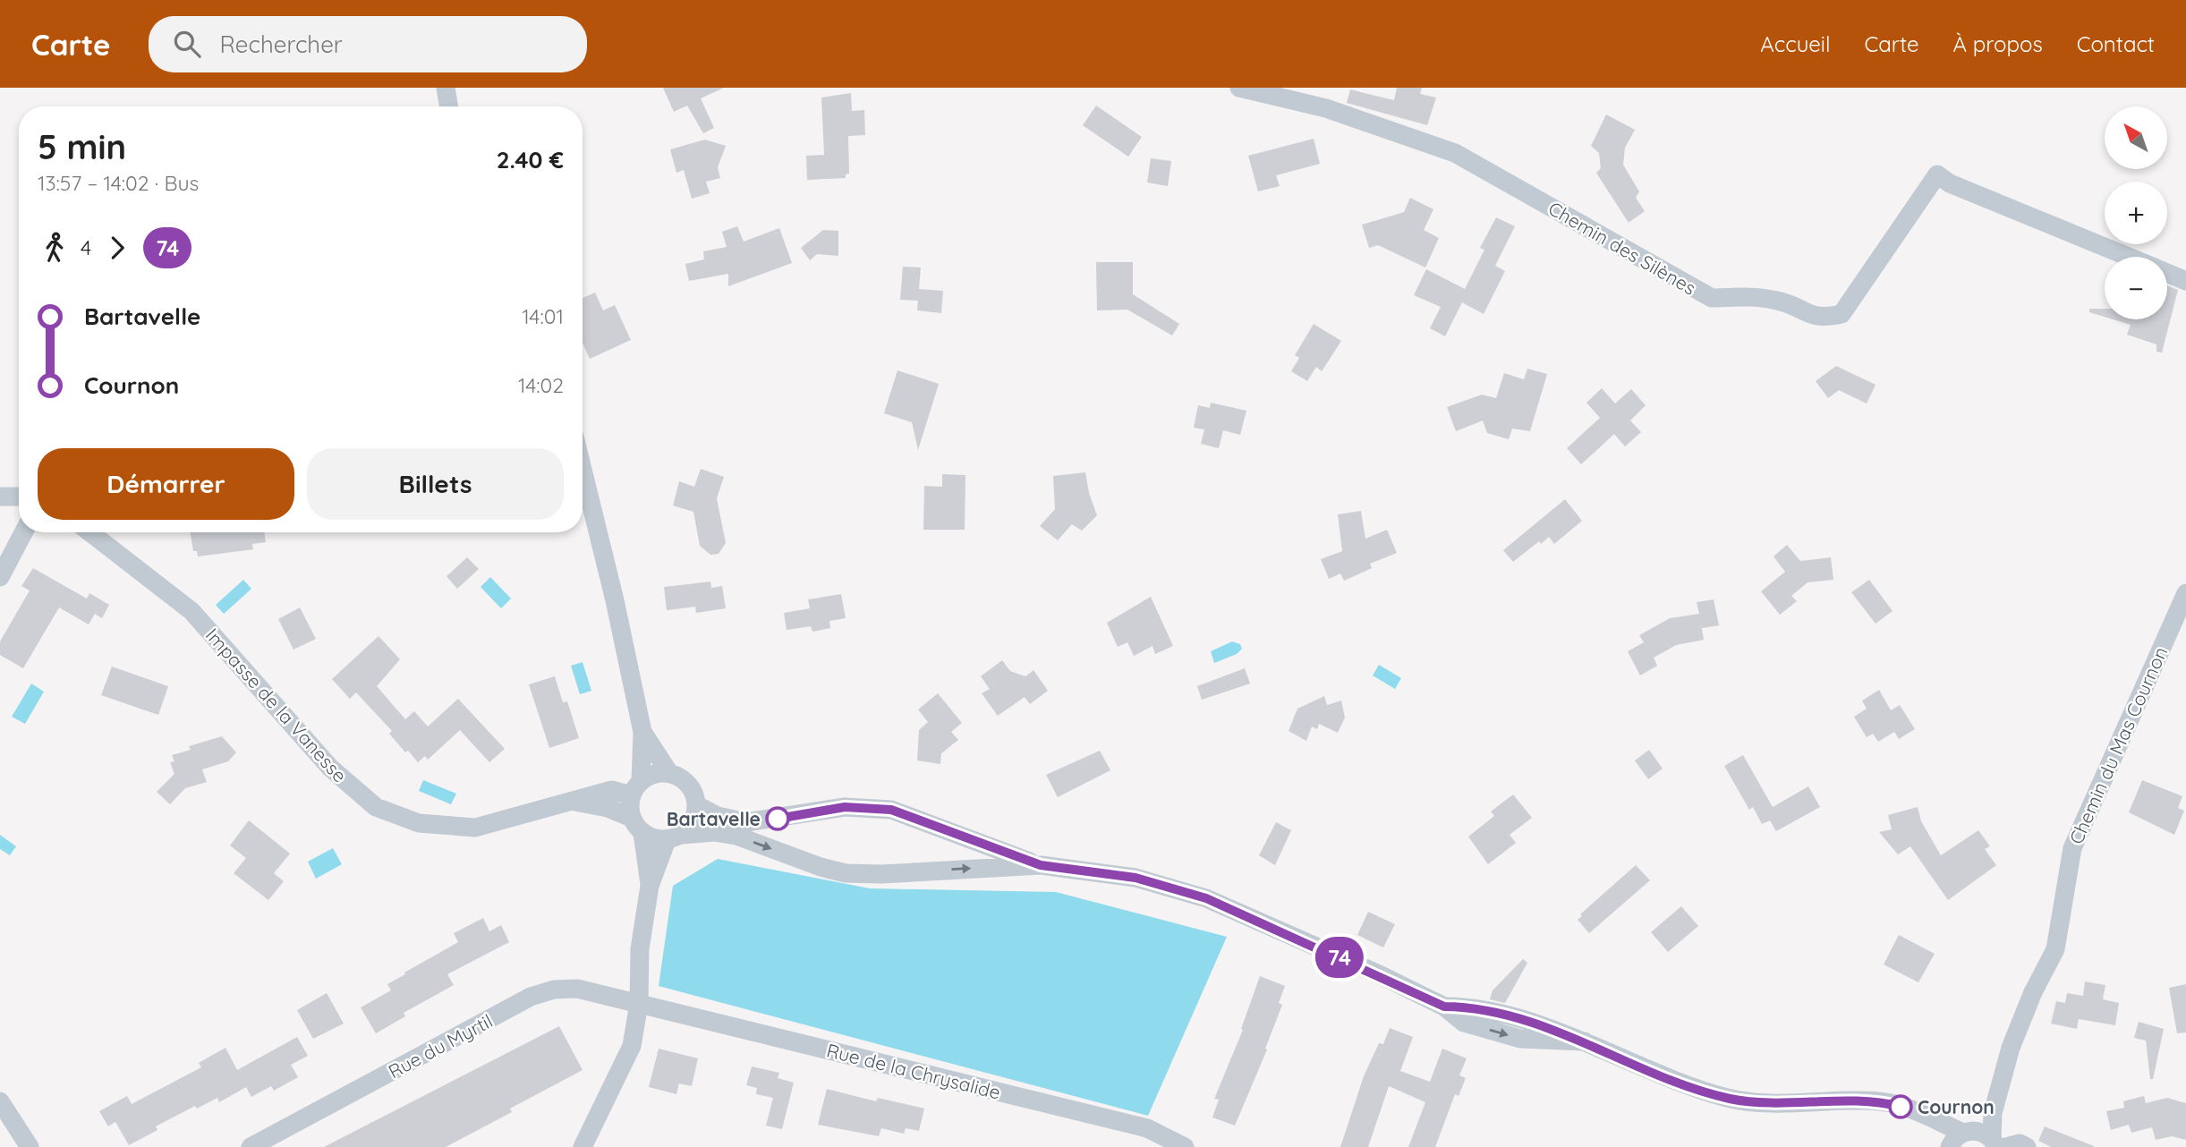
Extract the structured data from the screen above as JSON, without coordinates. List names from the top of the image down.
{
  "streets": {
    "street": [
      "Chemin des Silènes",
      "Impasse de la Vanesse",
      "Chemin du Mas Cournon",
      "Rue du Myrtil",
      "Rue de la Chrysalide"
    ]
  },
  "crossings": [
    ["Rue du Myrtil", "Rue de la Chrysalide"]
  ],
  "places": ["Bartavelle", "Cournon"],
  "lines": ["bus line 74"],
  "north": "top left",
  "page": {
    "header": "Carte",
    "search": "Rechercher",
    "nav": [
      "Accueil",
      "Carte",
      "À propos",
      "Contact"
    ],
    "on_map": "74",
    "map_buttons": ["+", "−"],
    "heading": ["5 min", "13:57 – 14:02 · Bus", "2.40 €"],
    "legs": ["4", "74"],
    "list": [
      {
        "name": "Bartavelle",
        "value": "14:01"
      },
      {
        "name": "Cournon",
        "value": "14:02"
      }
    ],
    "buttons": ["Démarrer", "Billets"]
  }
}
